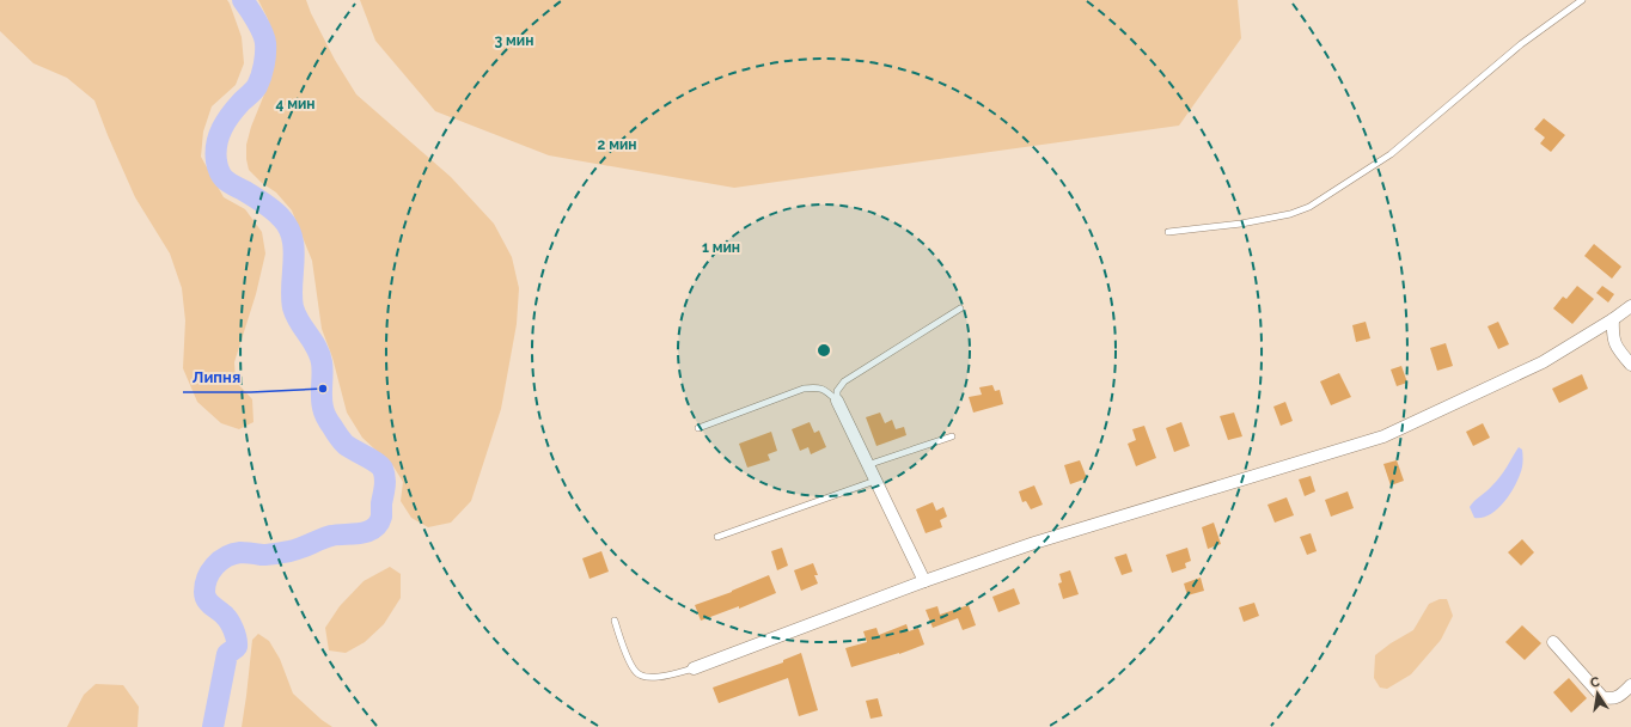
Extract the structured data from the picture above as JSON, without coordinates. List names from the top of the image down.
{
  "places": ["Липня"],
  "north": "top",
  "rings": [
    "3 мин",
    "4 мин",
    "2 мин",
    "1 мин"
  ]
}
